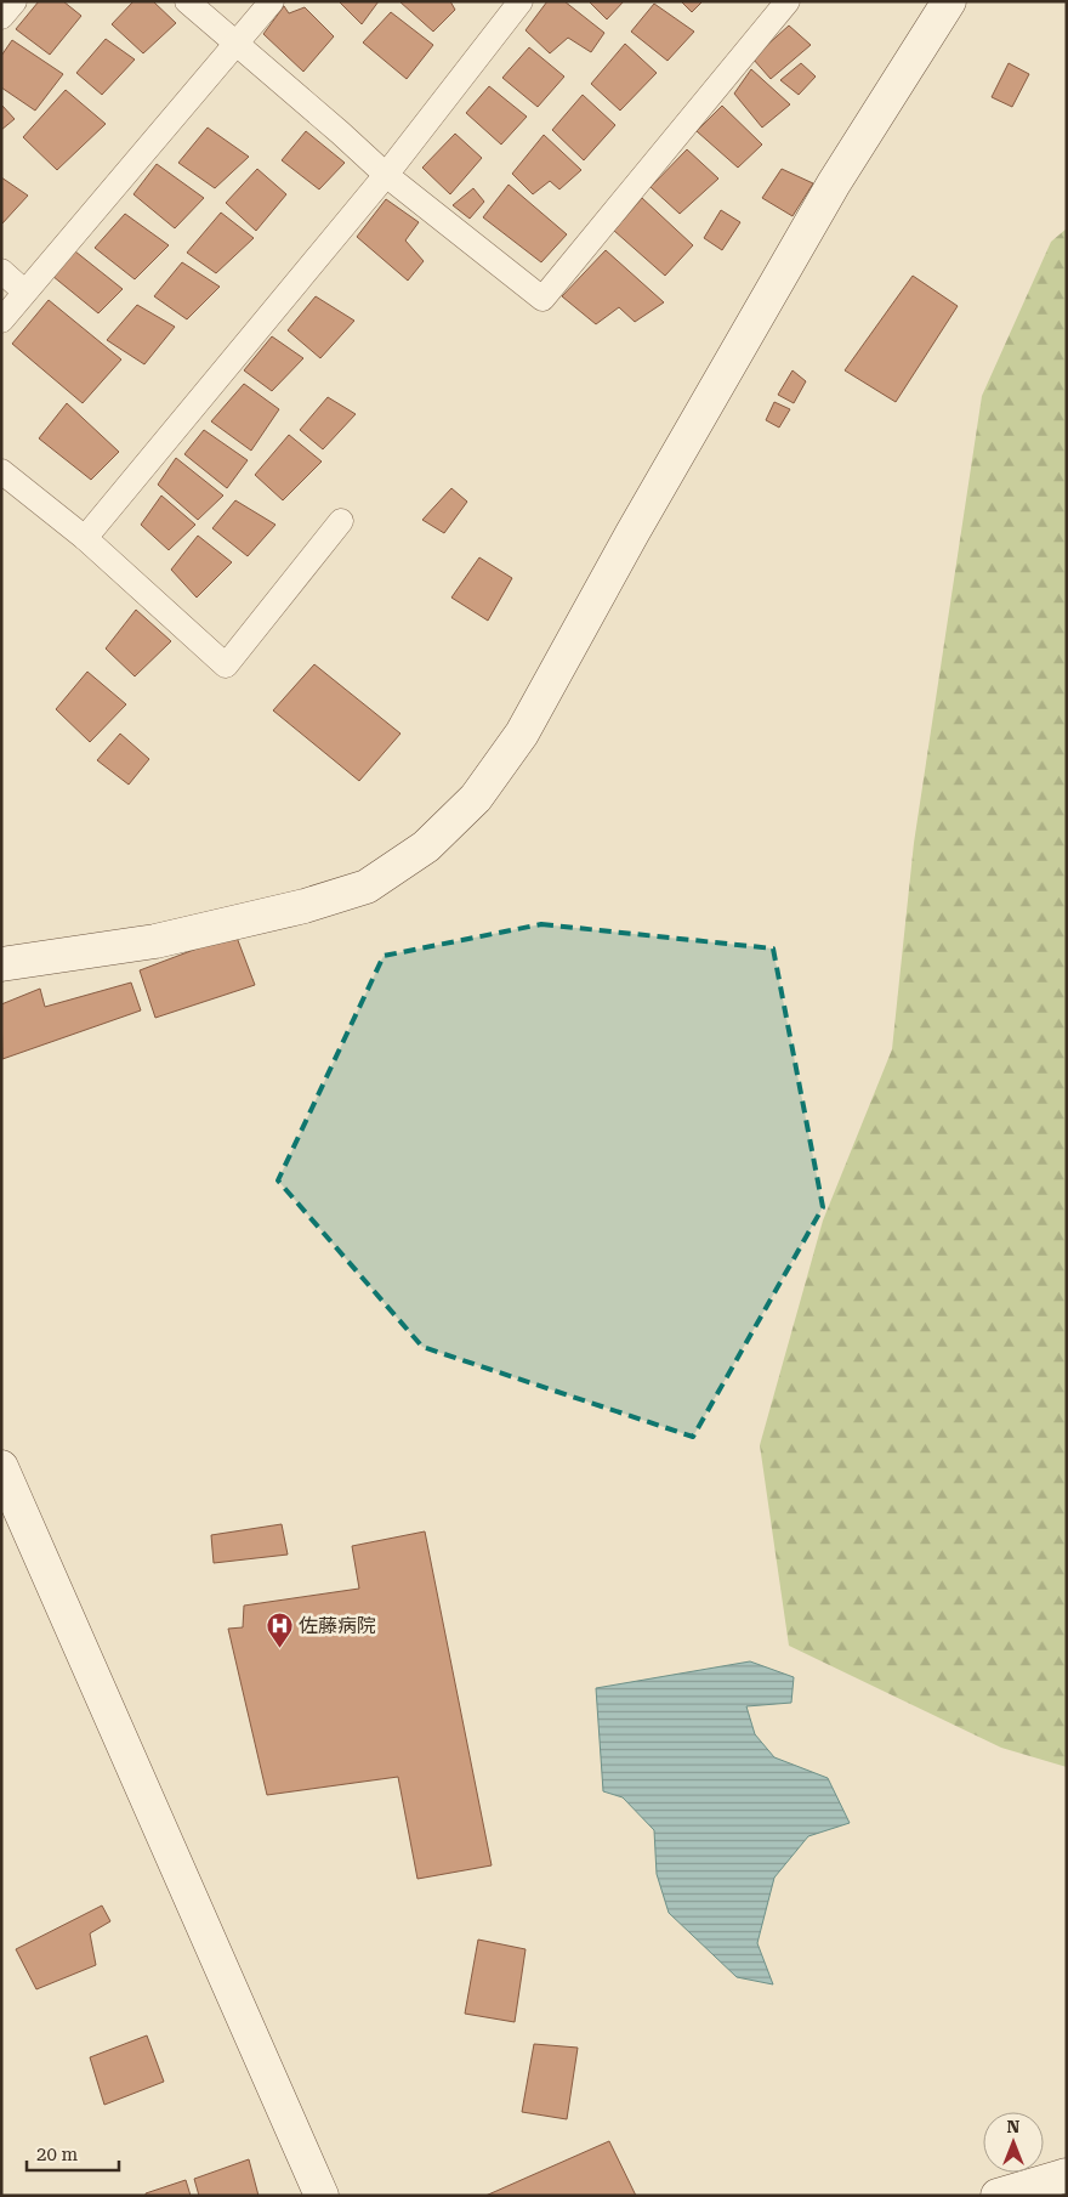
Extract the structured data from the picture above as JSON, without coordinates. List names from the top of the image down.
{
  "places": {
    "hospital": ["佐藤病院"]
  },
  "scale_bar": "20 m",
  "north": "top"
}
